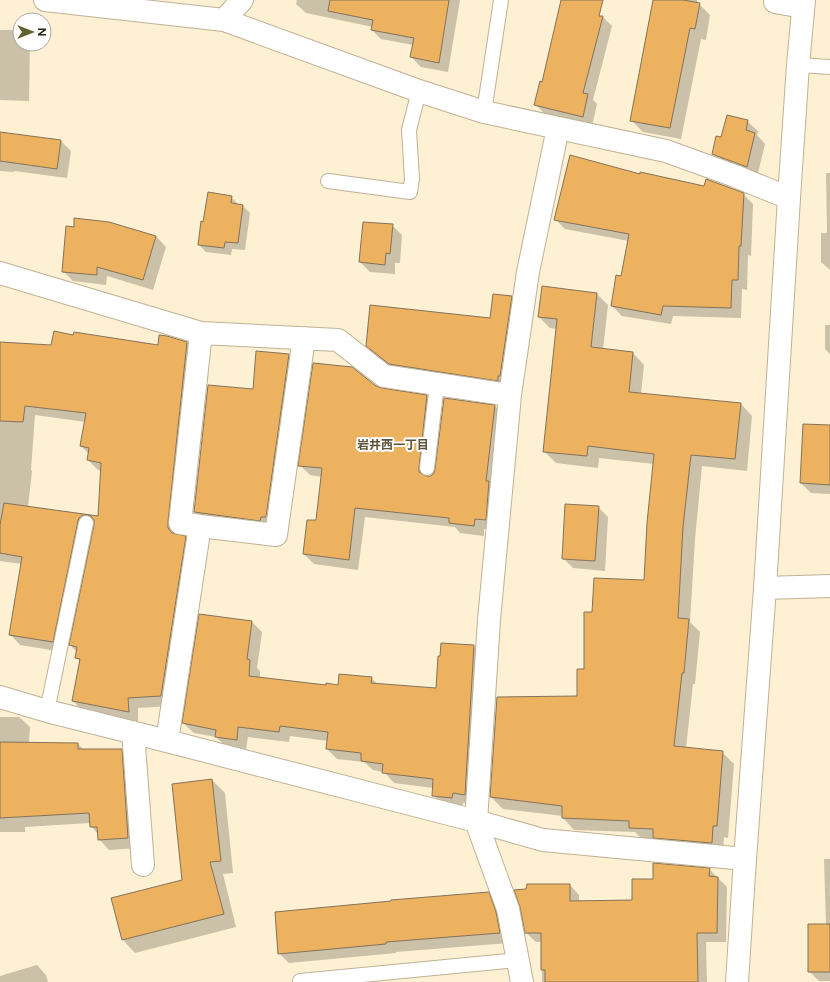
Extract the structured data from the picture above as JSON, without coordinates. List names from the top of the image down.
{
  "districts": ["岩井西一丁目"],
  "north": "right"
}
